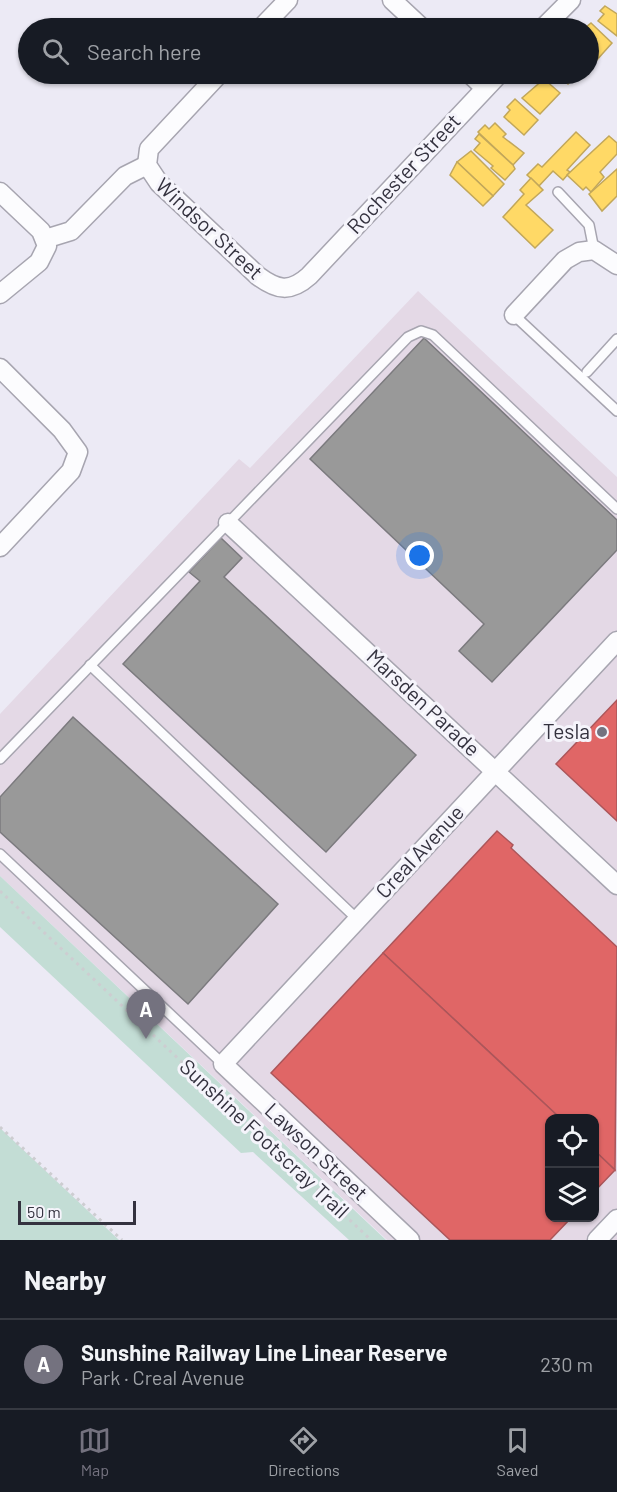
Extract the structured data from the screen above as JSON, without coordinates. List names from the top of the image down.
{
  "streets": {
    "street": [
      "Rochester Street",
      "Windsor Street",
      "Marsden Parade",
      "Creal Avenue",
      "Lawson Street"
    ],
    "path": ["Sunshine Footscray Trail"]
  },
  "crossings": [
    ["Rochester Street", "Windsor Street"],
    ["Marsden Parade", "Creal Avenue"],
    ["Creal Avenue", "Lawson Street"]
  ],
  "places": ["Tesla"],
  "scale_bar": "50 m",
  "page": {
    "search": "Search here",
    "pins": "A",
    "scale": "50 m",
    "heading": "Nearby",
    "list": [
      {
        "mark": "A",
        "name": "Sunshine Railway Line Linear Reserve",
        "note": "Park · Creal Avenue",
        "value": "230 m"
      }
    ],
    "nav": ["Map", "Directions", "Saved"]
  }
}
